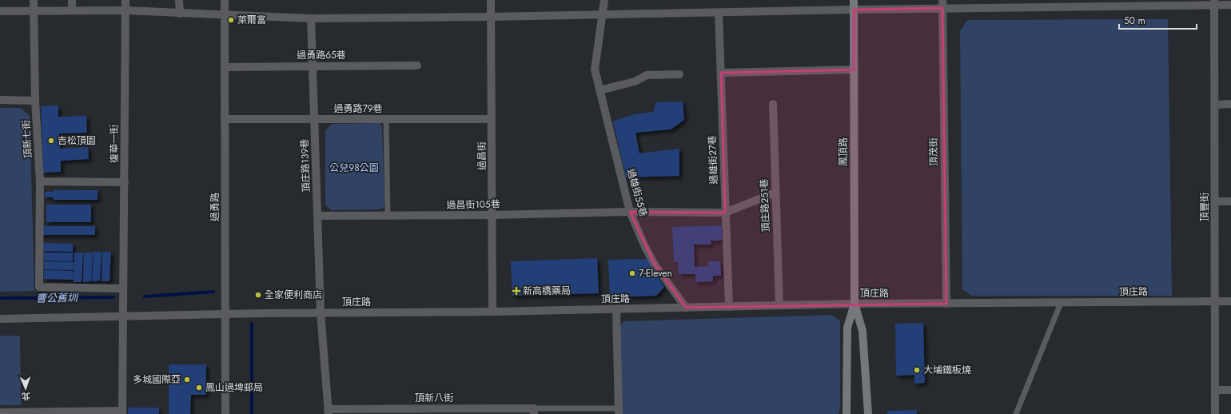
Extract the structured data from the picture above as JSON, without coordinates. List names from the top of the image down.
{
  "streets": {
    "main road": ["鳳頂路"],
    "street": [
      "過勇路65巷",
      "過勇路79巷",
      "頂新七街",
      "復華一街",
      "頂茂街",
      "過昌街",
      "過雄街27巷",
      "頂庄路139巷",
      "過雄街55巷",
      "過昌街105巷",
      "頂庄路251巷",
      "過勇路",
      "頂豐街",
      "頂庄路",
      "頂新八街"
    ]
  },
  "crossings": [
    ["過勇路65巷", "頂庄路139巷"],
    ["過勇路65巷", "過勇路"],
    ["過勇路79巷", "過昌街"],
    ["過勇路79巷", "頂庄路139巷"],
    ["過勇路79巷", "過勇路"],
    ["復華一街", "頂庄路"],
    ["鳳頂路", "頂庄路"],
    ["頂茂街", "頂庄路"],
    ["過昌街", "過昌街105巷"],
    ["過昌街", "頂庄路"],
    ["過雄街27巷", "過昌街105巷"],
    ["過雄街27巷", "頂庄路"],
    ["頂庄路139巷", "過昌街105巷"],
    ["頂庄路139巷", "頂庄路"],
    ["頂庄路139巷", "頂新八街"],
    ["過雄街55巷", "過昌街105巷"],
    ["過雄街55巷", "頂庄路"],
    ["頂庄路251巷", "頂庄路"],
    ["過勇路", "頂庄路"],
    ["頂豐街", "頂庄路"]
  ],
  "water": ["曹公舊圳"],
  "parks": ["公兒98公園"],
  "places": {
    "other": [
      "萊爾富",
      "吉松頂園",
      "7-Eleven",
      "全家便利商店",
      "大埔鐵板燒",
      "多城國際亞",
      "鳳山過埤郵局"
    ],
    "health": ["新高橋藥局"]
  },
  "scale_bar": "50 m",
  "north": "bottom"
}
